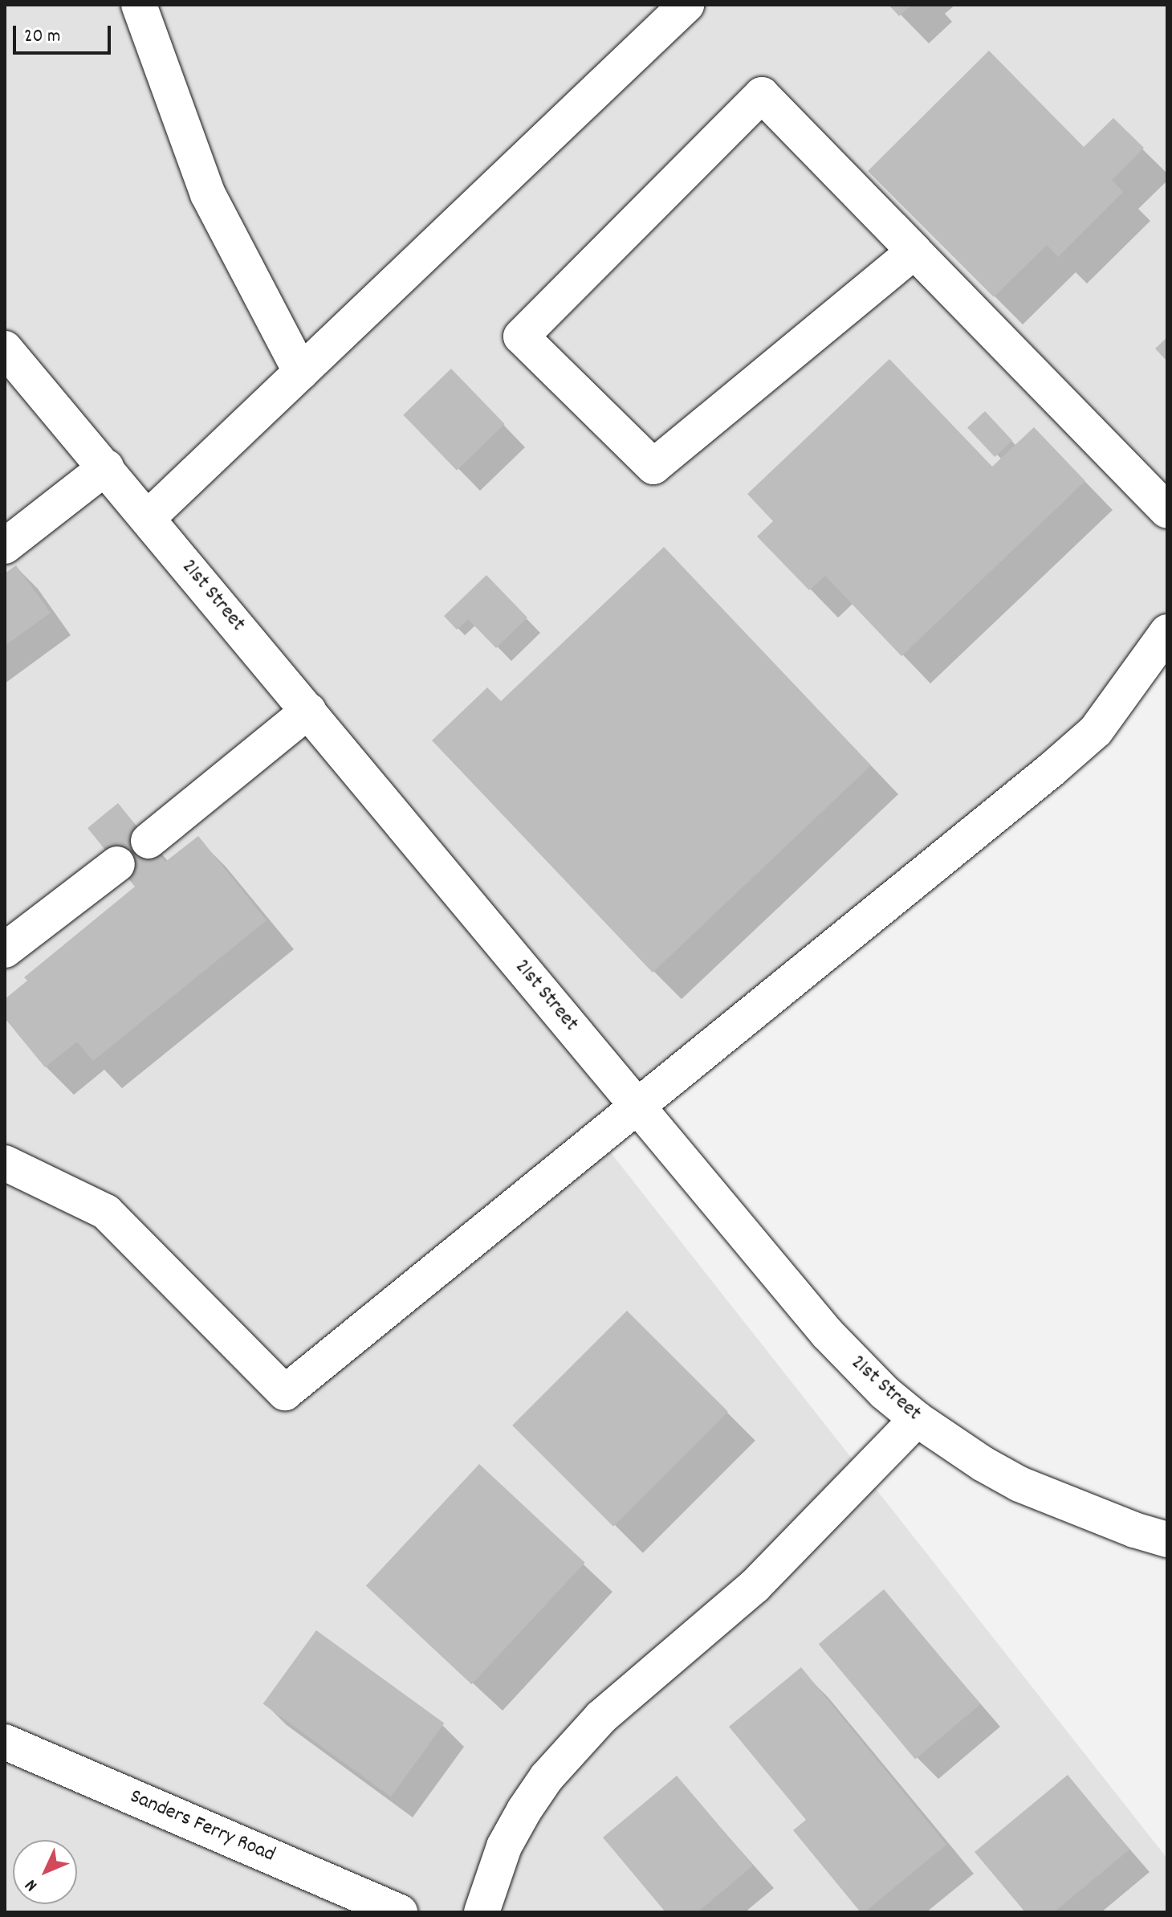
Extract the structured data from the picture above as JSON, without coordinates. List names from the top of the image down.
{
  "streets": {
    "street": ["21st Street", "Sanders Ferry Road"]
  },
  "scale_bar": "20 m",
  "north": "bottom left"
}
